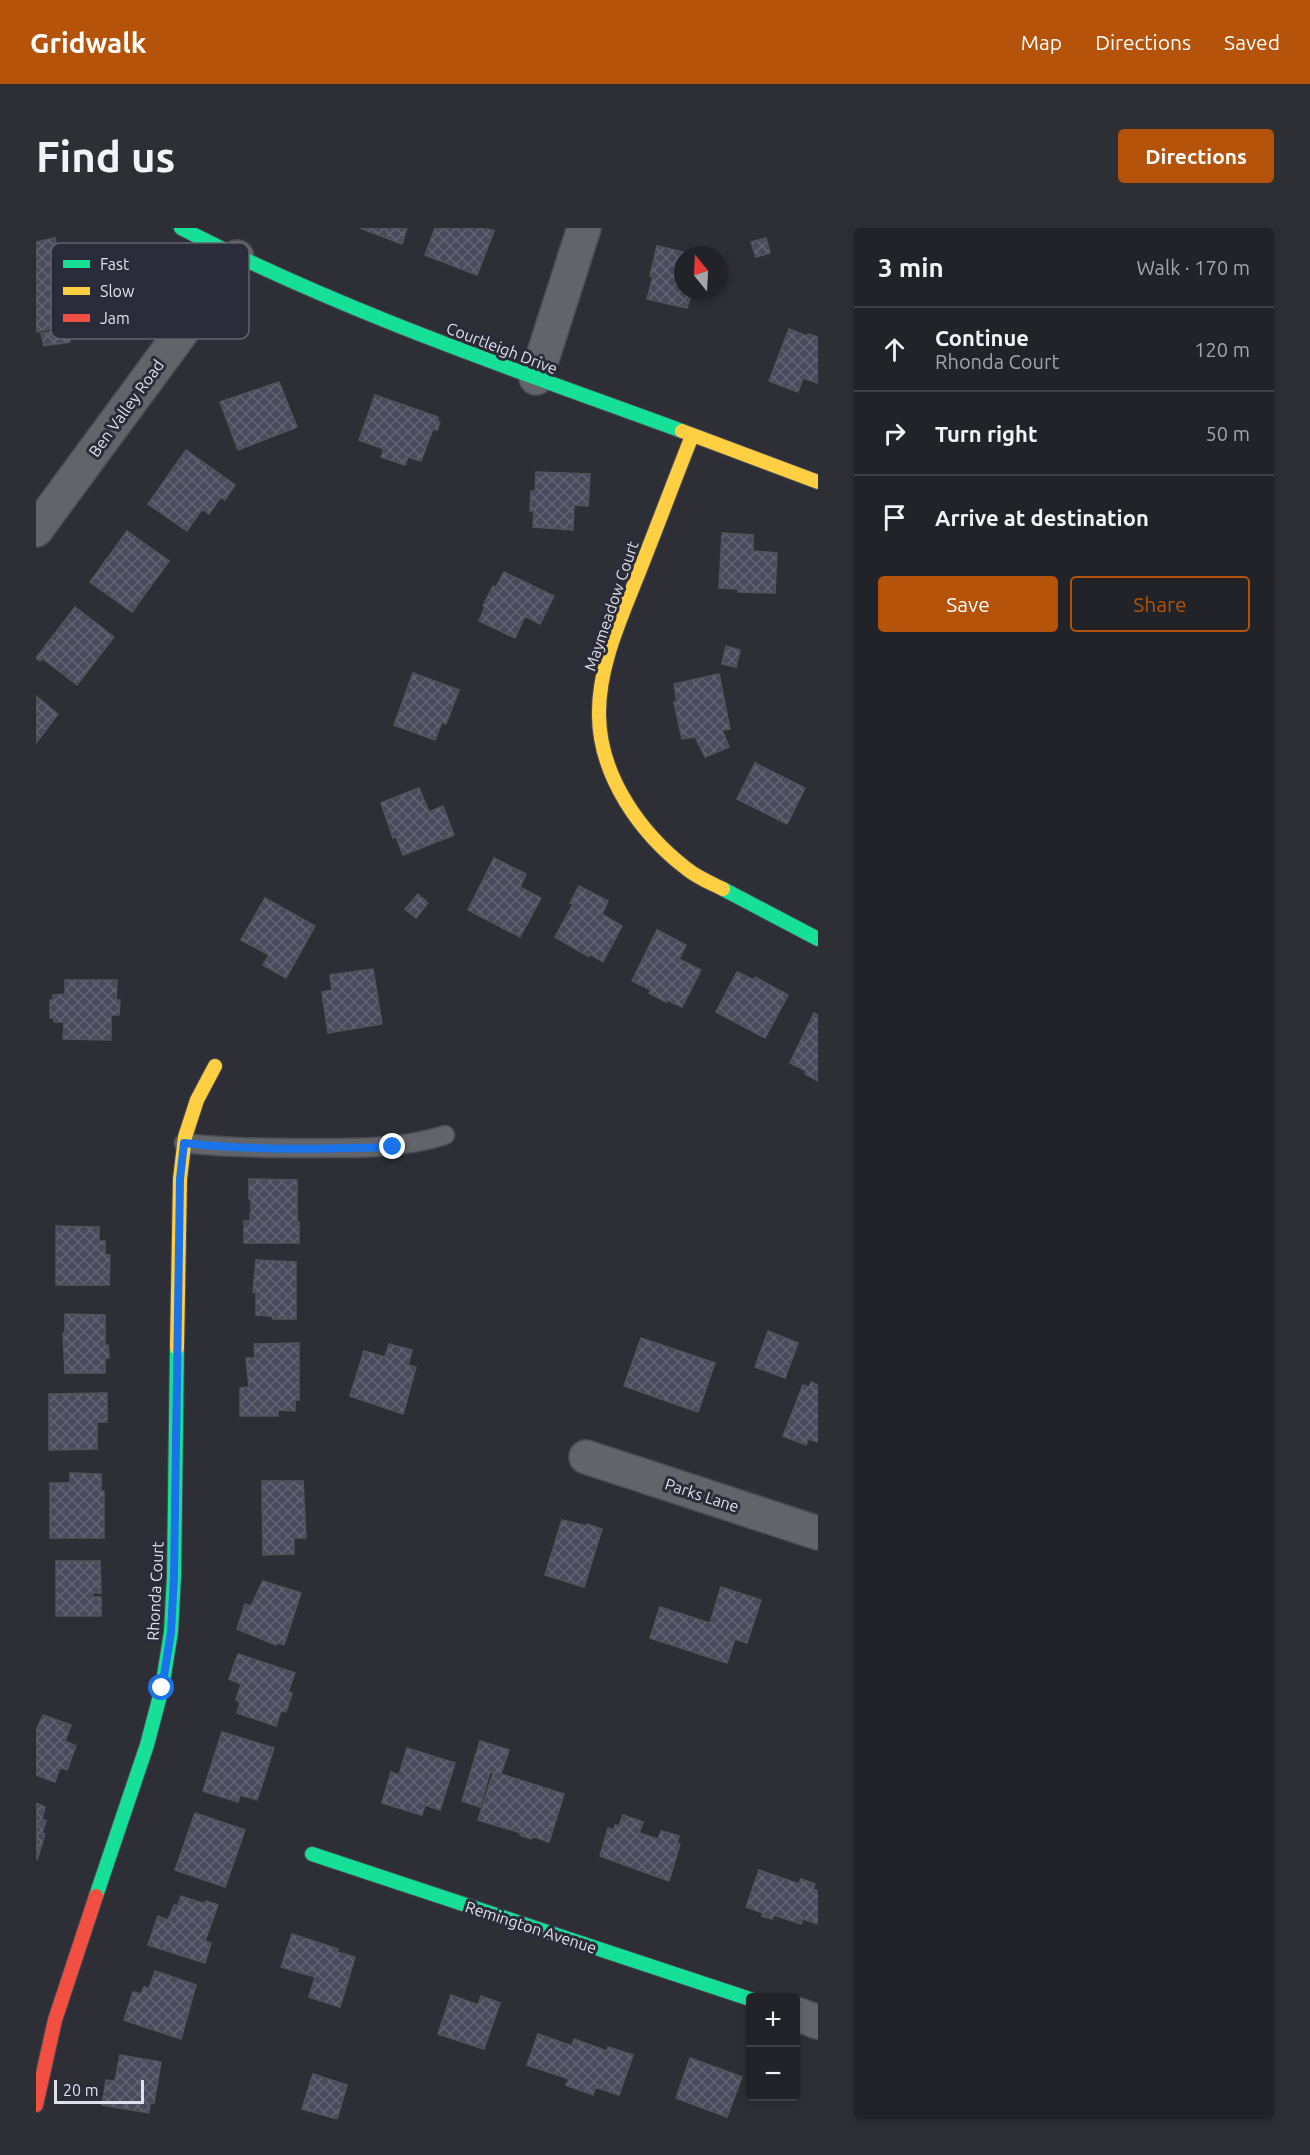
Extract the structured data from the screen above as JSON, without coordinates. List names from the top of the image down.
{
  "streets": {
    "street": [
      "Courtleigh Drive",
      "Ben Valley Road",
      "Maymeadow Court",
      "Parks Lane",
      "Rhonda Court",
      "Remington Avenue"
    ]
  },
  "crossings": [
    ["Courtleigh Drive", "Maymeadow Court"]
  ],
  "legend": ["Fast", "Slow", "Jam"],
  "scale_bar": "20 m",
  "north": "top",
  "page": {
    "header": "Gridwalk",
    "nav": ["Map", "Directions", "Saved"],
    "buttons": [
      "Directions",
      ["Save", "Share"]
    ],
    "title": "Find us",
    "heading": ["3 min", "Walk · 170 m"],
    "list": [
      ["Continue", "Rhonda Court", "120 m"],
      ["Turn right", "50 m"],
      "Arrive at destination"
    ],
    "map_buttons": ["+", "−"],
    "scale": "20 m"
  }
}
